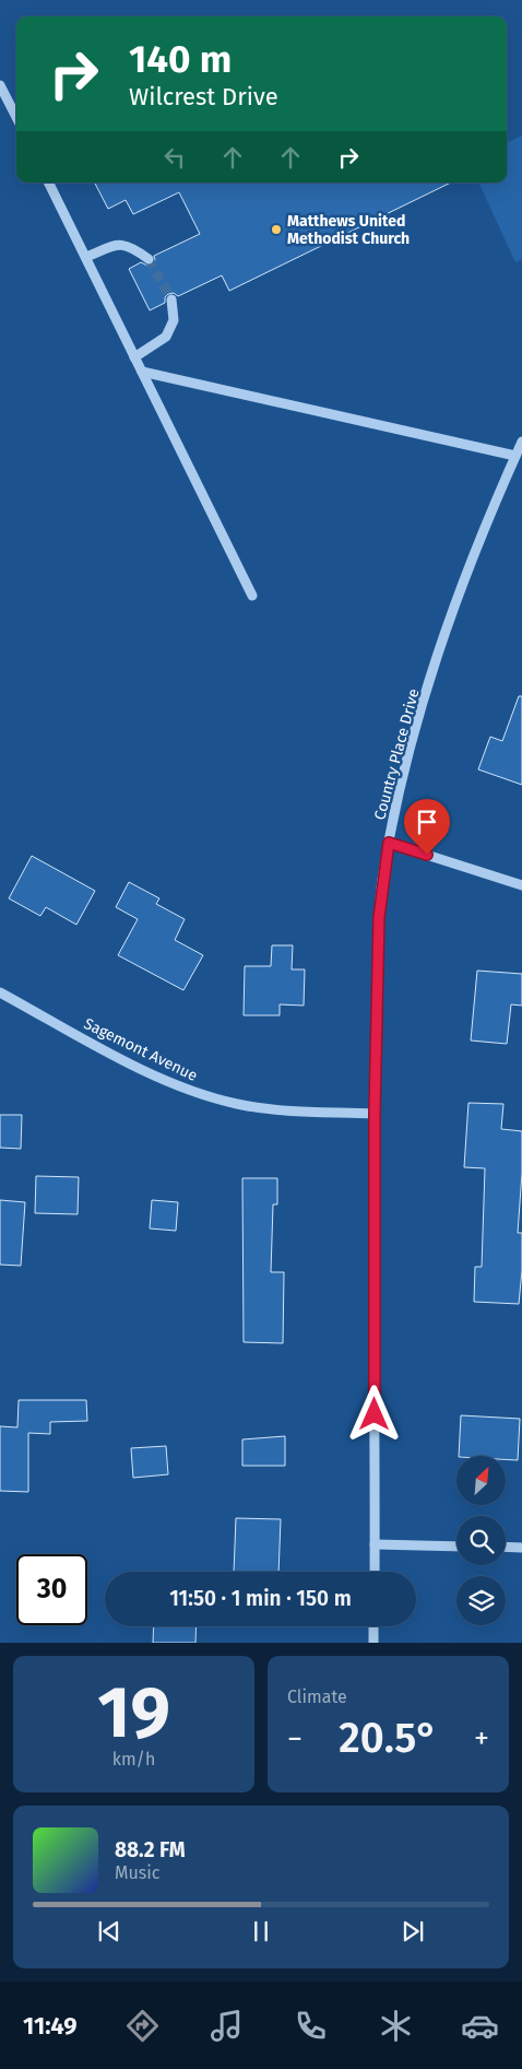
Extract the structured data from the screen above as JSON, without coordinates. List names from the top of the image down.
{
  "streets": {
    "street": ["Country Place Drive", "Sagemont Avenue"]
  },
  "crossings": [
    ["Country Place Drive", "Sagemont Avenue"]
  ],
  "places": ["Matthews United Methodist Church"],
  "north": "top right",
  "page": {
    "turn": ["140 m", "Wilcrest Drive"],
    "limit": "30",
    "trip": "11:50 · 1 min · 150 m",
    "tile": [
      ["19", "km/h"],
      "Climate"
    ],
    "heat": ["−", "20.5°", "+"],
    "song": ["88.2 FM", "Music"],
    "tabs": "11:49"
  }
}
